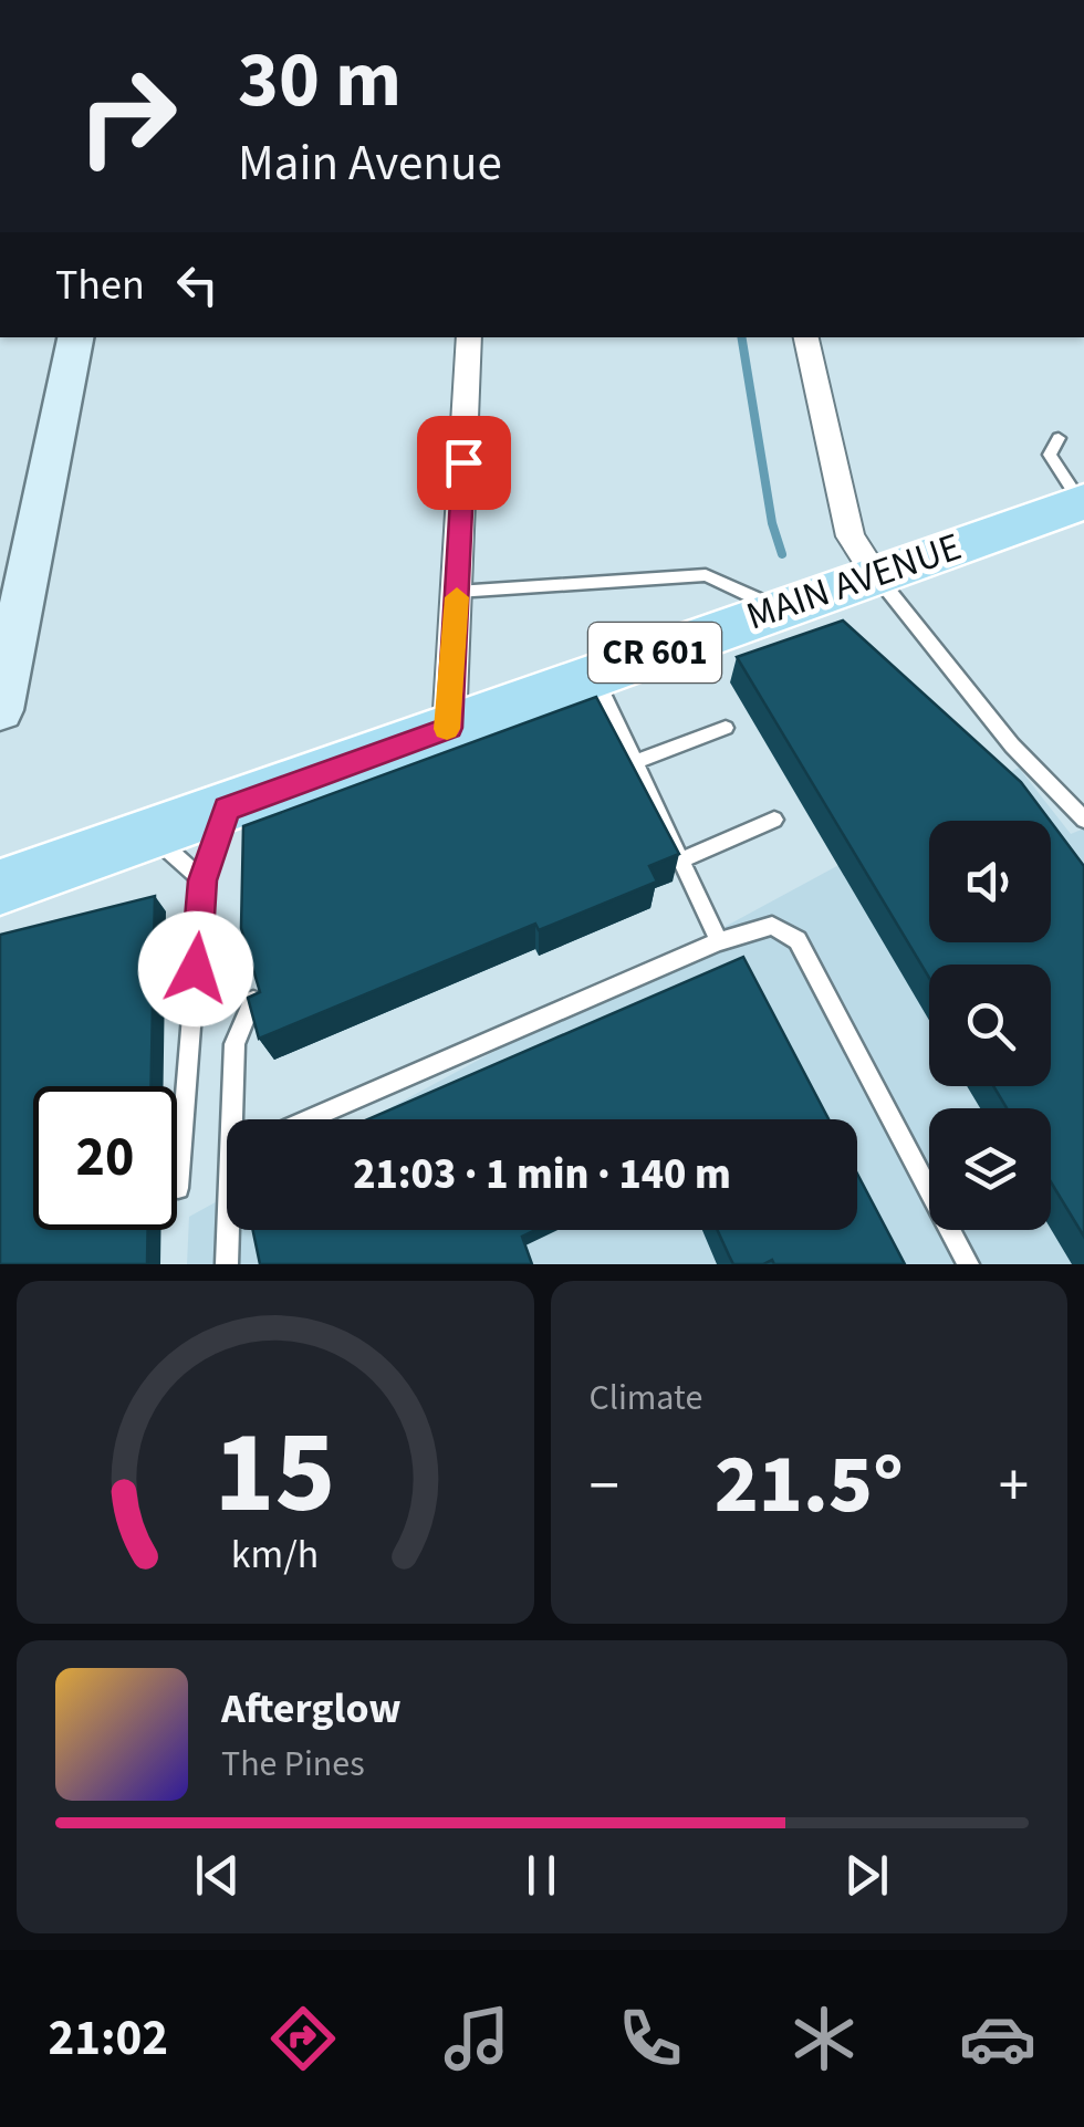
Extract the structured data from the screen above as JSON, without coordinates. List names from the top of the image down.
{
  "streets": {
    "main road": ["MAIN AVENUE", "CR 601"]
  },
  "page": {
    "turn": ["30 m", "Main Avenue"],
    "then": "Then",
    "limit": "20",
    "trip": "21:03 · 1 min · 140 m",
    "tile": "Climate",
    "heat": ["−", "21.5°", "+"],
    "song": ["Afterglow", "The Pines"],
    "tabs": "21:02",
    "gauge": ["15", "km/h"]
  }
}
